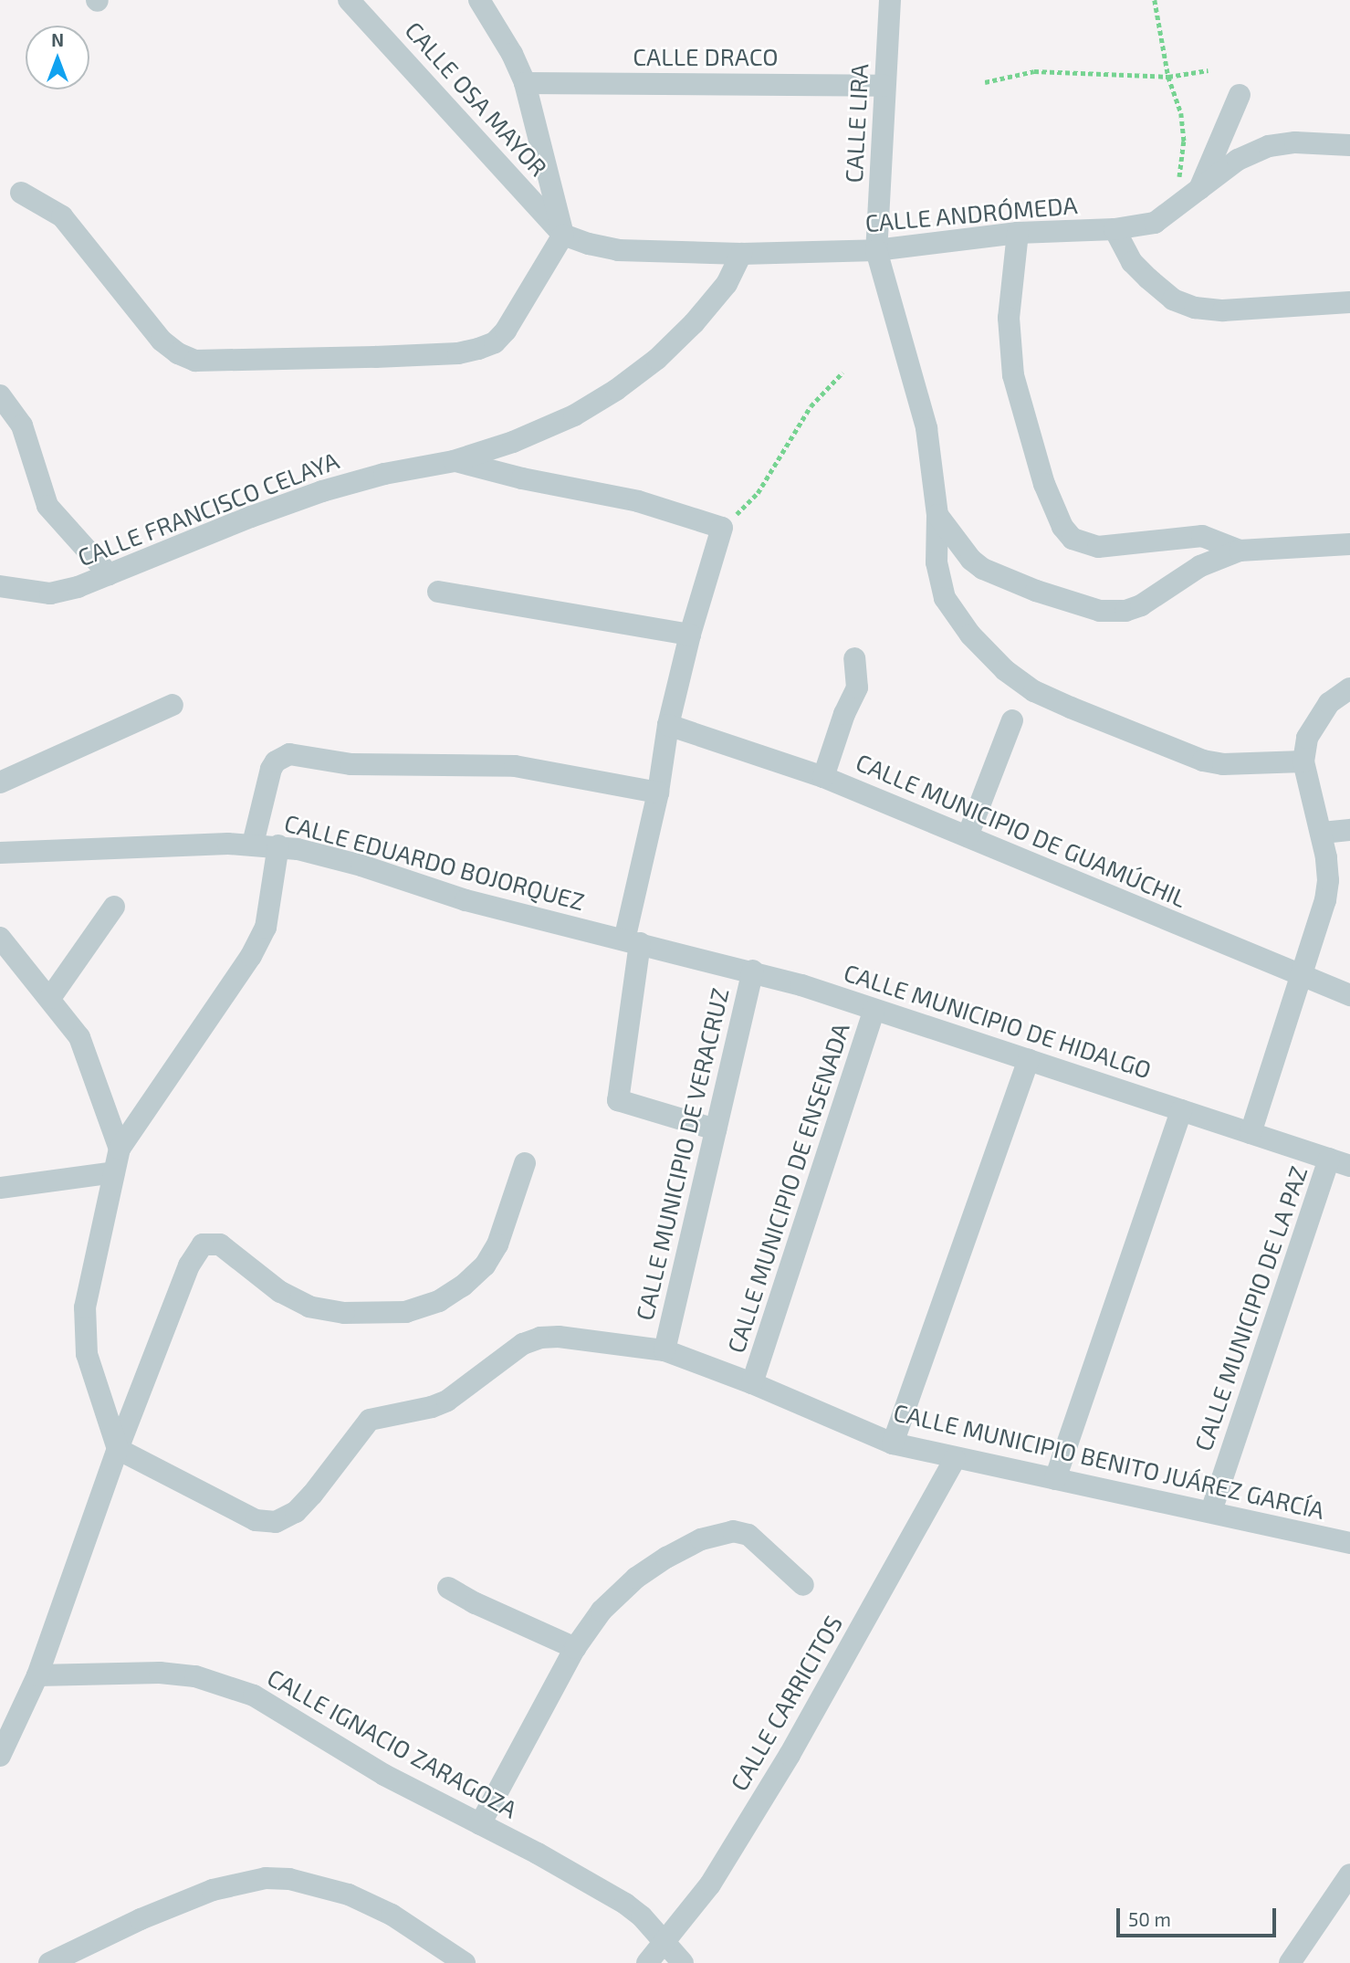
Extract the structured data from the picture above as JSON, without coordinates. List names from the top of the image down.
{
  "streets": {
    "street": [
      "CALLE DRACO",
      "CALLE OSA MAYOR",
      "CALLE LIRA",
      "CALLE ANDRÓMEDA",
      "CALLE FRANCISCO CELAYA",
      "CALLE MUNICIPIO DE GUAMÚCHIL",
      "CALLE EDUARDO BOJORQUEZ",
      "CALLE MUNICIPIO DE HIDALGO",
      "CALLE MUNICIPIO DE VERACRUZ",
      "CALLE MUNICIPIO DE ENSENADA",
      "CALLE MUNICIPIO DE LA PAZ",
      "CALLE MUNICIPIO BENITO JUÁREZ GARCÍA",
      "CALLE CARRICITOS",
      "CALLE IGNACIO ZARAGOZA"
    ]
  },
  "crossings": [
    ["CALLE DRACO", "CALLE LIRA"],
    ["CALLE OSA MAYOR", "CALLE ANDRÓMEDA"],
    ["CALLE LIRA", "CALLE ANDRÓMEDA"],
    ["CALLE ANDRÓMEDA", "CALLE FRANCISCO CELAYA"],
    ["CALLE EDUARDO BOJORQUEZ", "CALLE MUNICIPIO DE HIDALGO"],
    ["CALLE MUNICIPIO DE HIDALGO", "CALLE MUNICIPIO DE VERACRUZ"],
    ["CALLE MUNICIPIO DE HIDALGO", "CALLE MUNICIPIO DE ENSENADA"],
    ["CALLE MUNICIPIO DE HIDALGO", "CALLE MUNICIPIO DE LA PAZ"],
    ["CALLE MUNICIPIO DE VERACRUZ", "CALLE MUNICIPIO BENITO JUÁREZ GARCÍA"],
    ["CALLE MUNICIPIO DE ENSENADA", "CALLE MUNICIPIO BENITO JUÁREZ GARCÍA"],
    ["CALLE MUNICIPIO DE LA PAZ", "CALLE MUNICIPIO BENITO JUÁREZ GARCÍA"],
    ["CALLE MUNICIPIO BENITO JUÁREZ GARCÍA", "CALLE CARRICITOS"],
    ["CALLE CARRICITOS", "CALLE IGNACIO ZARAGOZA"]
  ],
  "scale_bar": "50 m",
  "north": "top"
}
